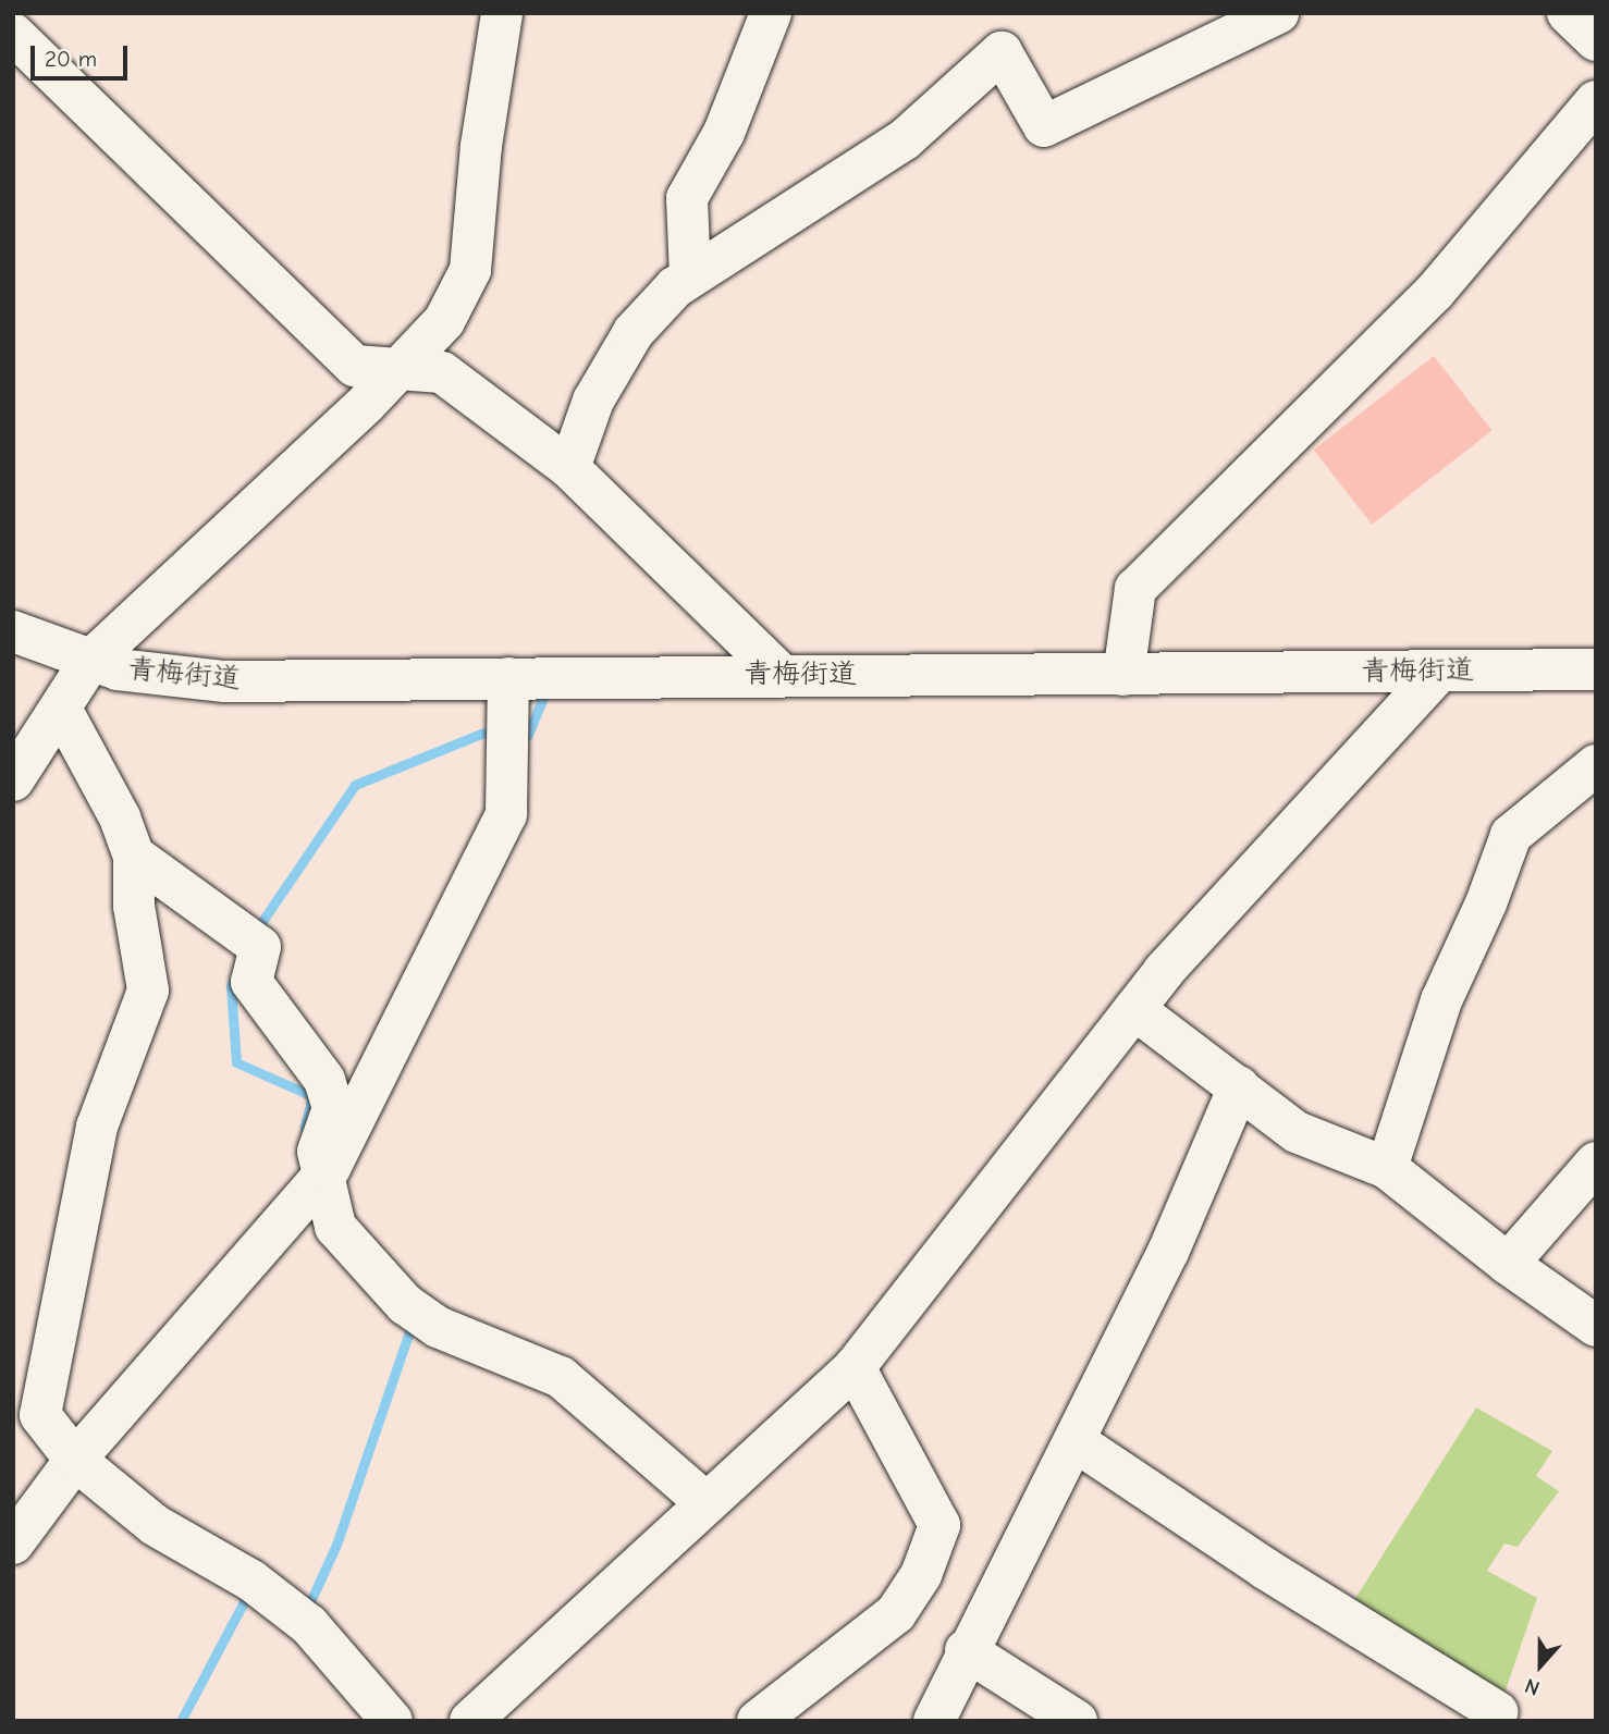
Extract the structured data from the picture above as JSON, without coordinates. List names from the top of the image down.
{
  "streets": {
    "street": ["青梅街道"]
  },
  "scale_bar": "20 m",
  "north": "bottom"
}
